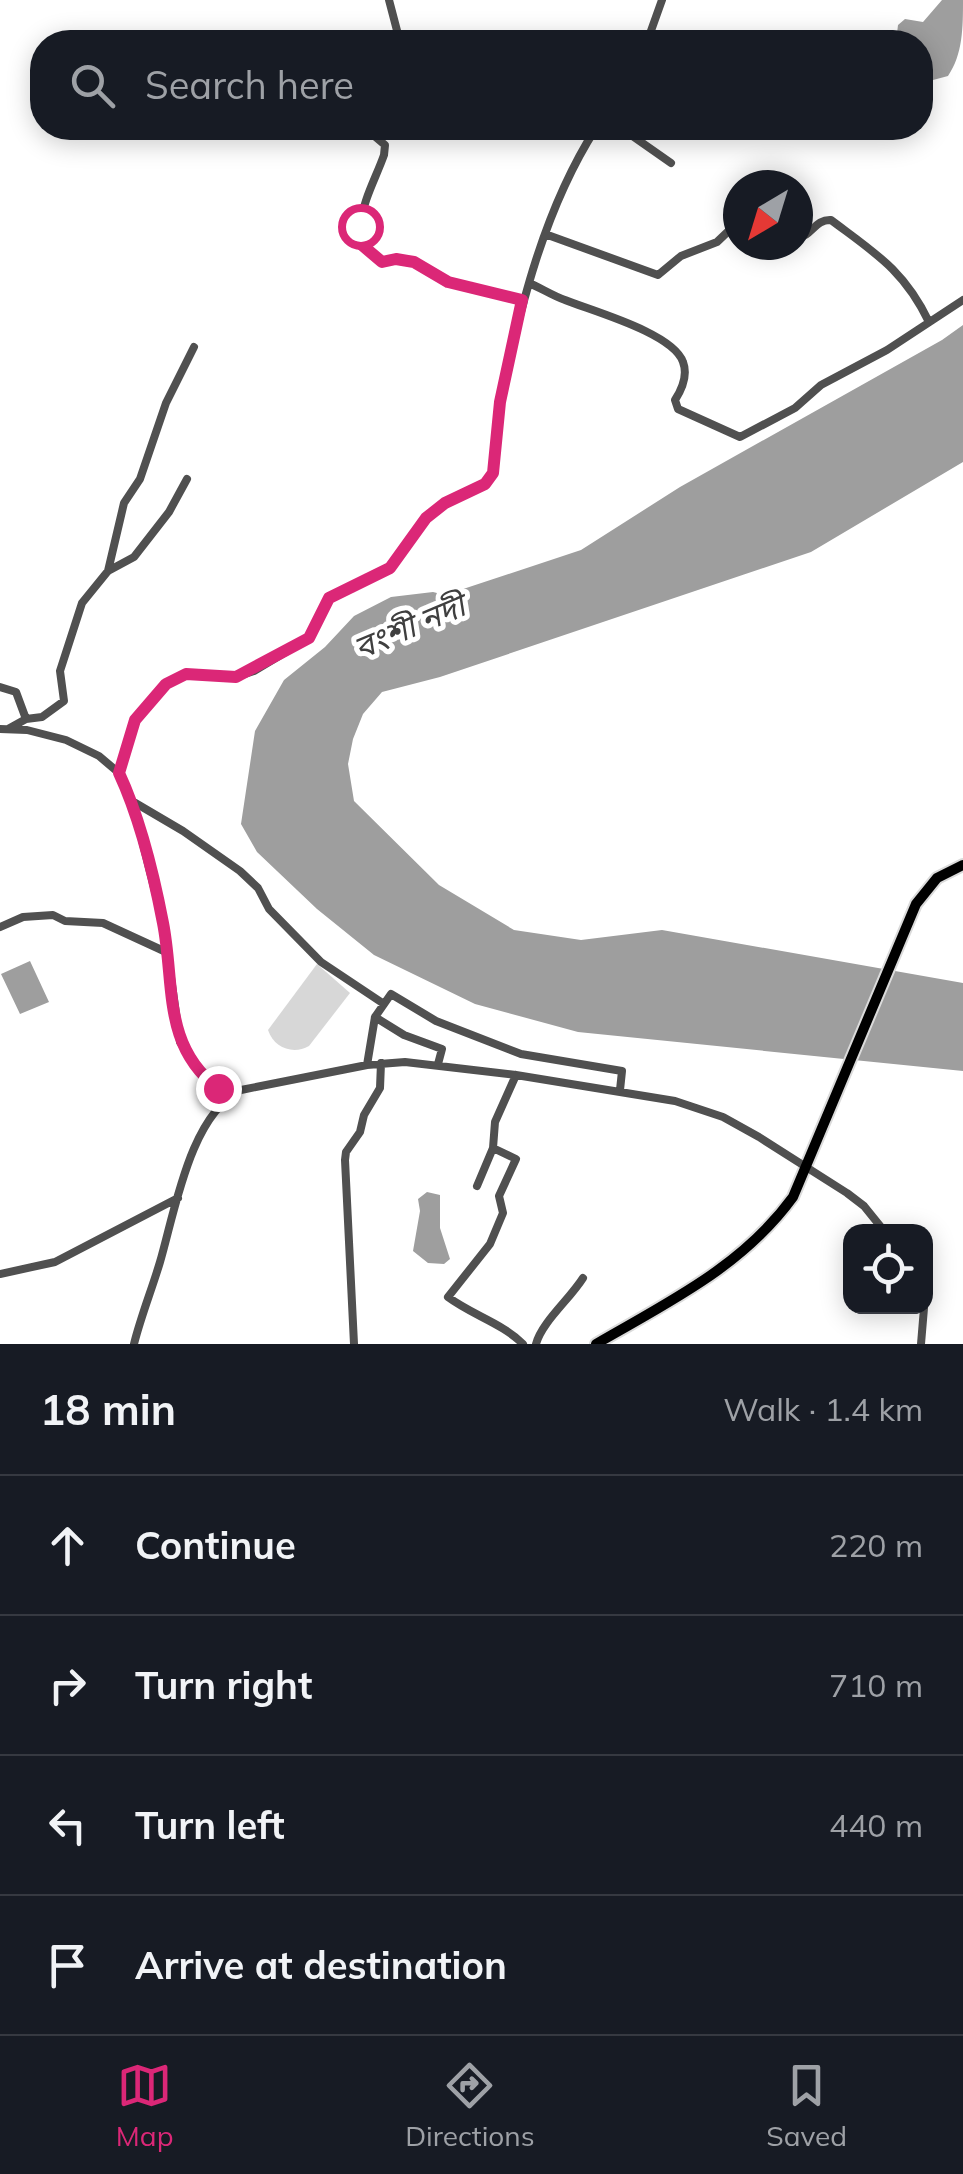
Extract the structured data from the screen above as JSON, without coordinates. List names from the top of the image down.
{
  "water": ["বংশী নদী"],
  "north": "bottom left",
  "page": {
    "search": "Search here",
    "heading": ["18 min", "Walk · 1.4 km"],
    "list": [
      ["Continue", "220 m"],
      ["Turn right", "710 m"],
      ["Turn left", "440 m"],
      "Arrive at destination"
    ],
    "nav": ["Map", "Directions", "Saved"]
  }
}
